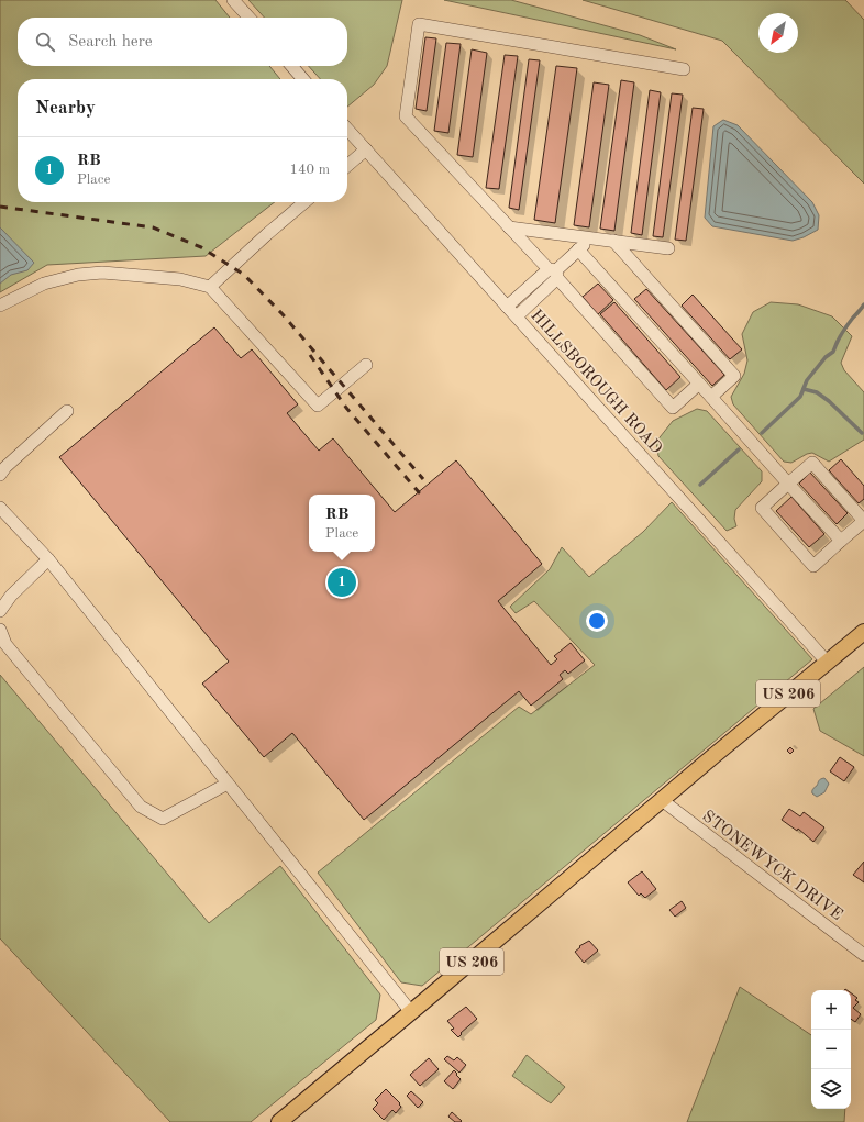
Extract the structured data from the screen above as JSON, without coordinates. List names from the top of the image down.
{
  "streets": {
    "main road": ["US 206"],
    "street": ["HILLSBOROUGH ROAD", "STONEWYCK DRIVE"]
  },
  "crossings": [
    ["HILLSBOROUGH ROAD", "US 206"],
    ["US 206", "STONEWYCK DRIVE"]
  ],
  "north": "bottom left",
  "page": {
    "search": "Search here",
    "heading": "Nearby",
    "list": [
      {
        "mark": "1",
        "name": "RB",
        "note": "Place",
        "value": "140 m"
      }
    ],
    "popup": ["RB", "Place"],
    "pins": "1",
    "map_buttons": ["+", "−"]
  }
}
